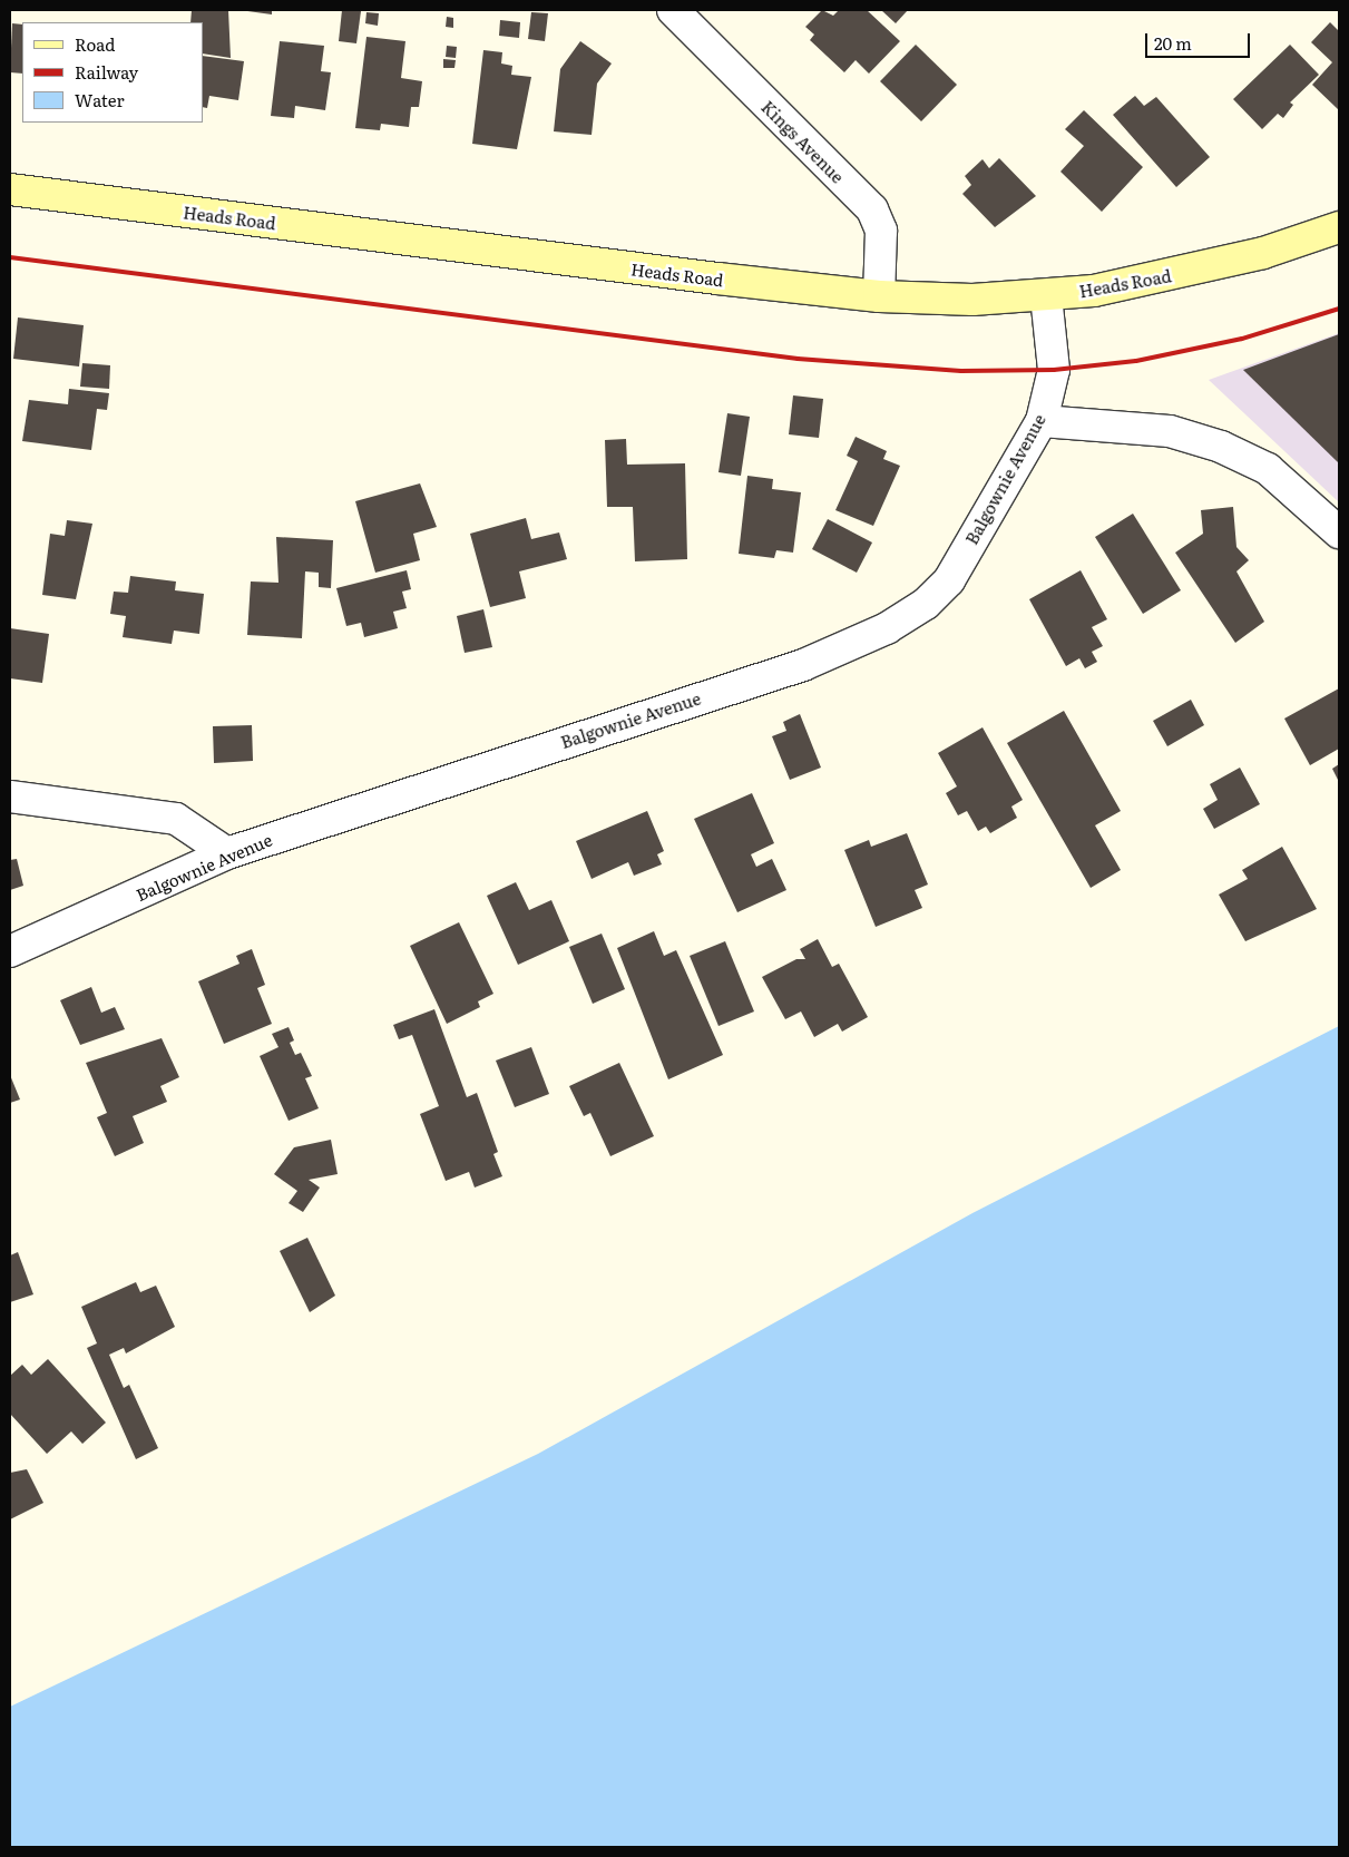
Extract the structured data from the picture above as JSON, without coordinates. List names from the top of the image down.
{
  "streets": {
    "main road": ["Heads Road"],
    "street": ["Kings Avenue", "Balgownie Avenue"]
  },
  "crossings": [
    ["Kings Avenue", "Heads Road"],
    ["Heads Road", "Balgownie Avenue"]
  ],
  "legend": ["Road", "Railway", "Water"],
  "scale_bar": "20 m"
}
